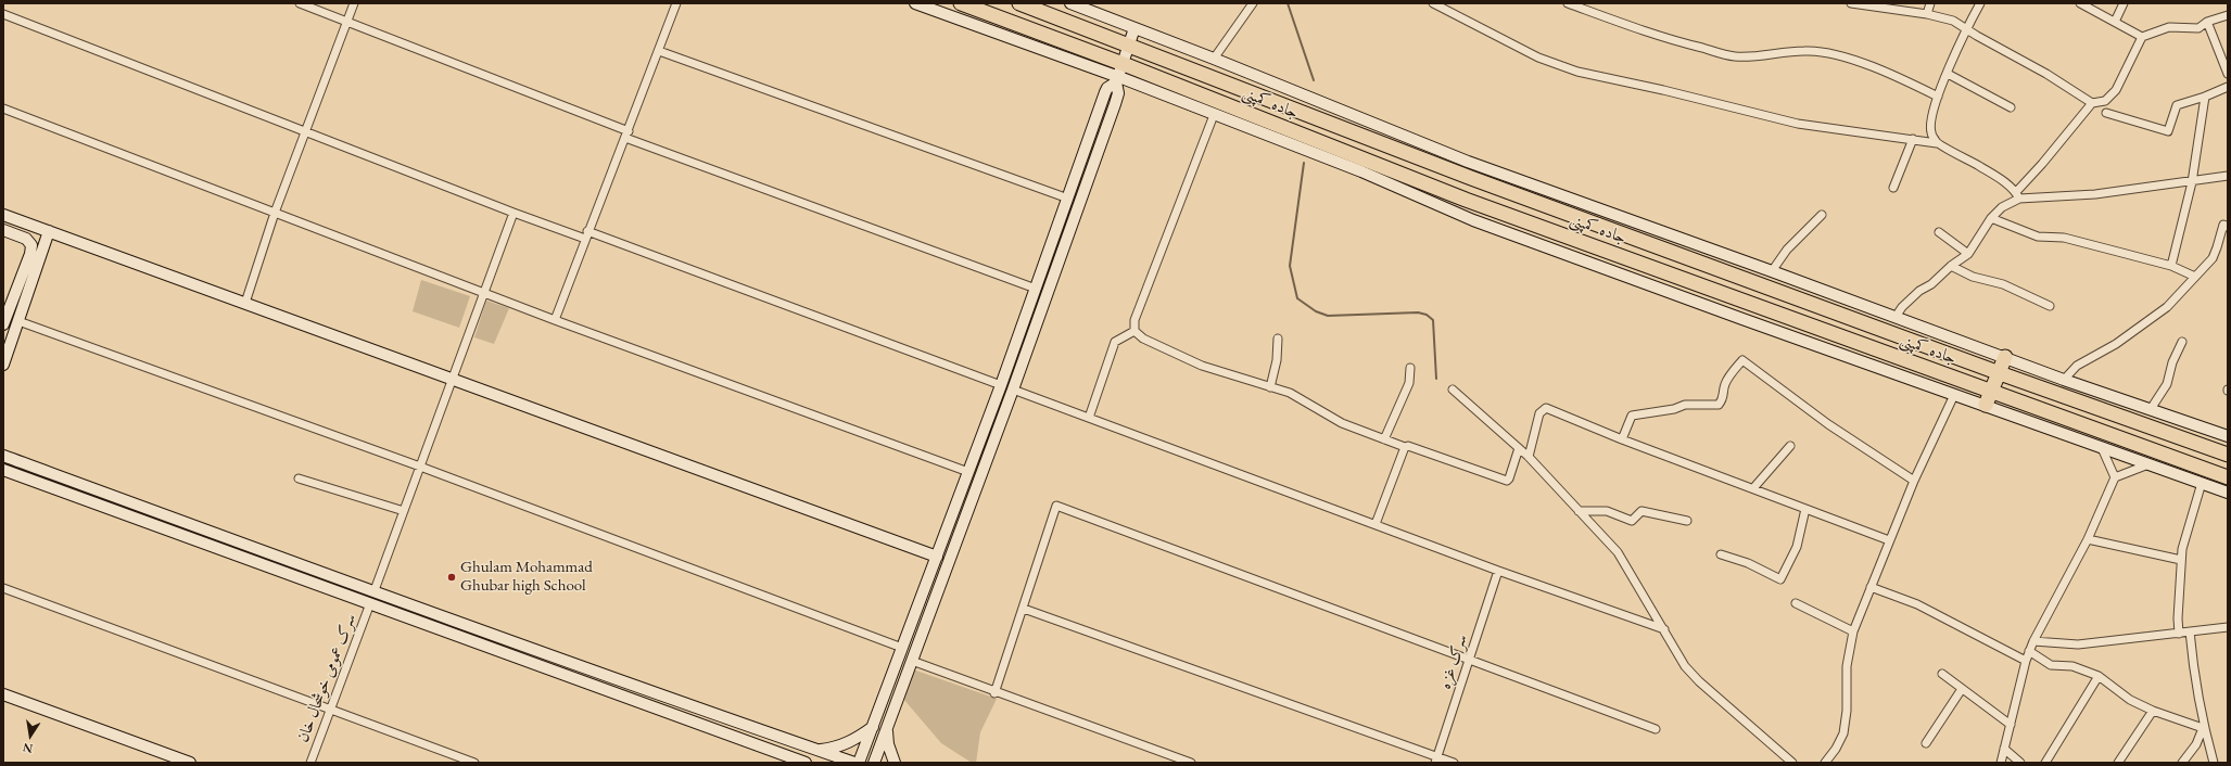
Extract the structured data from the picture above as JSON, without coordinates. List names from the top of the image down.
{
  "streets": {
    "highway": ["جاده کمپنی"],
    "street": ["سرک غزه", "سرک عمومی خوشحال خان"]
  },
  "places": ["Ghulam Mohammad Ghubar high School"],
  "north": "bottom"
}
